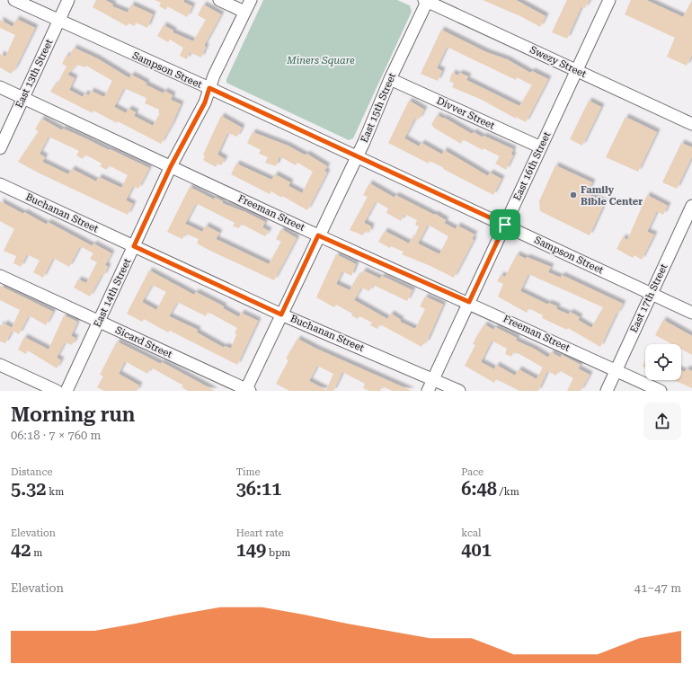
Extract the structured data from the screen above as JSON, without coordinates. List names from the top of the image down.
{
  "streets": {
    "street": [
      "Swezy Street",
      "Sampson Street",
      "East 13th Street",
      "East 15th Street",
      "Divver Street",
      "East 16th Street",
      "Buchanan Street",
      "Freeman Street",
      "East 14th Street",
      "East 17th Street",
      "Sicard Street"
    ]
  },
  "crossings": [
    ["Swezy Street", "East 15th Street"],
    ["Swezy Street", "East 16th Street"],
    ["Sampson Street", "East 13th Street"],
    ["Sampson Street", "East 15th Street"],
    ["Sampson Street", "East 16th Street"],
    ["Sampson Street", "East 14th Street"],
    ["Sampson Street", "East 17th Street"],
    ["East 13th Street", "Freeman Street"],
    ["East 15th Street", "Divver Street"],
    ["East 15th Street", "Buchanan Street"],
    ["East 15th Street", "Freeman Street"],
    ["East 15th Street", "Sicard Street"],
    ["Divver Street", "East 16th Street"],
    ["East 16th Street", "Buchanan Street"],
    ["East 16th Street", "Freeman Street"],
    ["Buchanan Street", "East 14th Street"],
    ["Freeman Street", "East 14th Street"],
    ["Freeman Street", "East 17th Street"],
    ["East 14th Street", "Sicard Street"]
  ],
  "parks": ["Miners Square"],
  "places": ["Family Bible Center"],
  "page": {
    "heading": ["Morning run", "06:18 · 7 × 760 m"],
    "stats": [
      ["Distance", "5.32 km"],
      ["Time", "36:11"],
      ["Pace", "6:48 /km"],
      ["Elevation", "42 m"],
      ["Heart rate", "149 bpm"],
      ["kcal", "401"]
    ],
    "chart": ["Elevation", "41–47 m"]
  }
}
